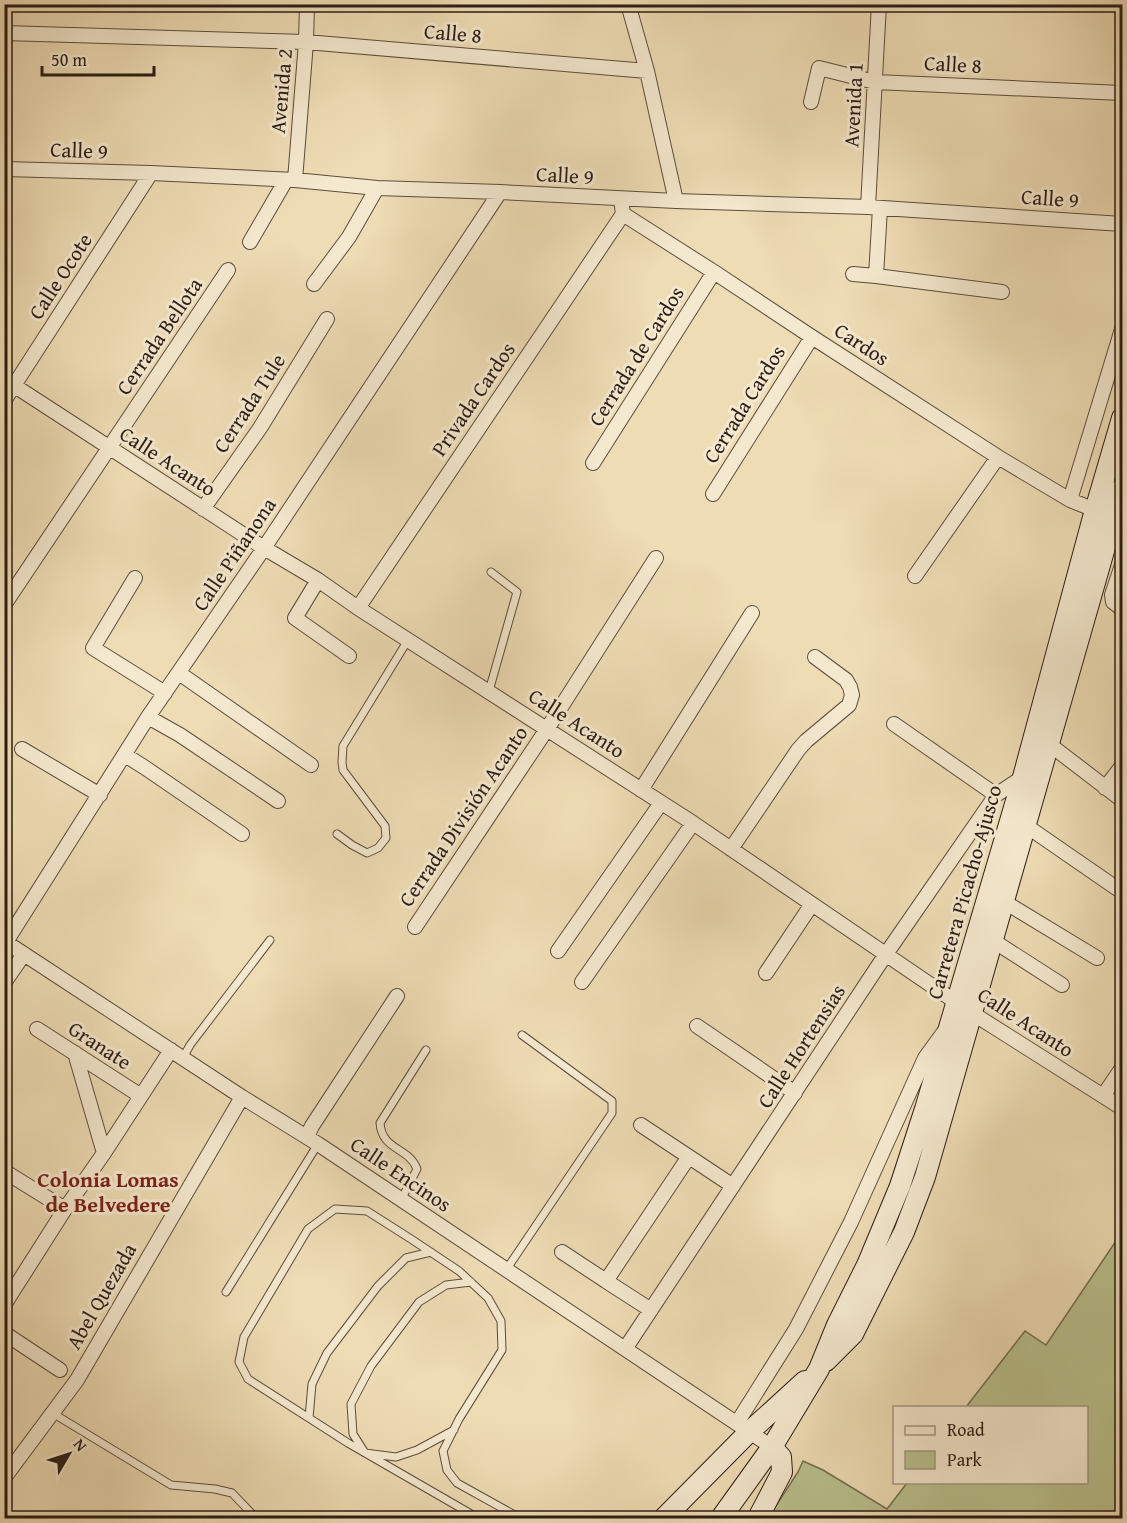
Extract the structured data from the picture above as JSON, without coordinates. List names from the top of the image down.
{
  "streets": {
    "main road": ["Carretera Picacho-Ajusco"],
    "street": [
      "Calle 8",
      "Avenida 2",
      "Avenida 1",
      "Calle 9",
      "Calle Ocote",
      "Cerrada Bellota",
      "Cardos",
      "Cerrada de Cardos",
      "Privada Cardos",
      "Cerrada Tule",
      "Cerrada Cardos",
      "Calle Acanto",
      "Calle Piñanona",
      "Cerrada División Acanto",
      "Granate",
      "Calle Hortensias",
      "Calle Encinos",
      "Abel Quezada"
    ]
  },
  "crossings": [
    ["Calle 8", "Avenida 2"],
    ["Calle 8", "Avenida 1"],
    ["Avenida 2", "Calle 9"],
    ["Avenida 1", "Calle 9"],
    ["Calle 9", "Calle Ocote"],
    ["Calle 9", "Calle Piñanona"],
    ["Calle Ocote", "Calle Acanto"],
    ["Cerrada Bellota", "Calle Acanto"],
    ["Cardos", "Cerrada de Cardos"],
    ["Cardos", "Privada Cardos"],
    ["Cardos", "Cerrada Cardos"],
    ["Cardos", "Carretera Picacho-Ajusco"],
    ["Privada Cardos", "Calle Acanto"],
    ["Cerrada Tule", "Calle Acanto"],
    ["Calle Acanto", "Calle Piñanona"],
    ["Calle Acanto", "Cerrada División Acanto"],
    ["Calle Acanto", "Carretera Picacho-Ajusco"],
    ["Calle Acanto", "Calle Hortensias"],
    ["Calle Piñanona", "Calle Encinos"],
    ["Carretera Picacho-Ajusco", "Calle Hortensias"],
    ["Carretera Picacho-Ajusco", "Calle Encinos"],
    ["Calle Hortensias", "Calle Encinos"],
    ["Calle Encinos", "Abel Quezada"]
  ],
  "districts": ["Colonia Lomas de Belvedere"],
  "legend": ["Road", "Park"],
  "scale_bar": "50 m",
  "north": "top right"
}
